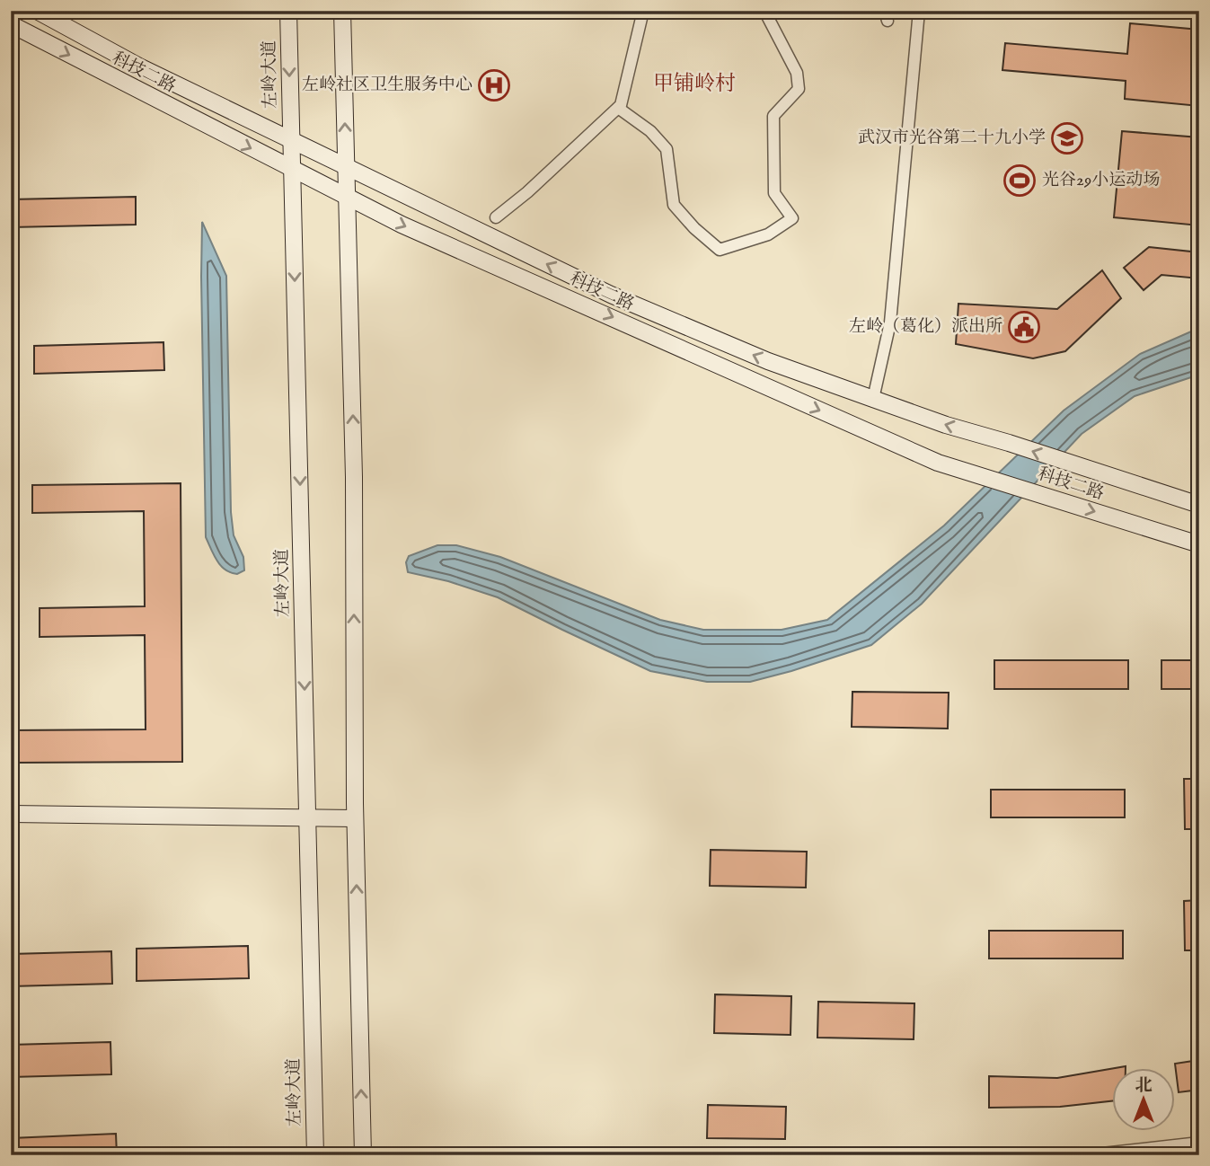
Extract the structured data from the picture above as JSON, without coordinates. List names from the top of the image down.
{
  "streets": {
    "street": ["科技二路", "左岭大道"]
  },
  "crossings": [
    ["科技二路", "左岭大道"]
  ],
  "districts": ["甲铺岭村"],
  "places": {
    "hospital": ["左岭社区卫生服务中心"],
    "school or university": ["武汉市光谷第二十九小学"],
    "sports": ["光谷29小运动场"],
    "public building": ["左岭（葛化）派出所"]
  },
  "north": "top"
}
